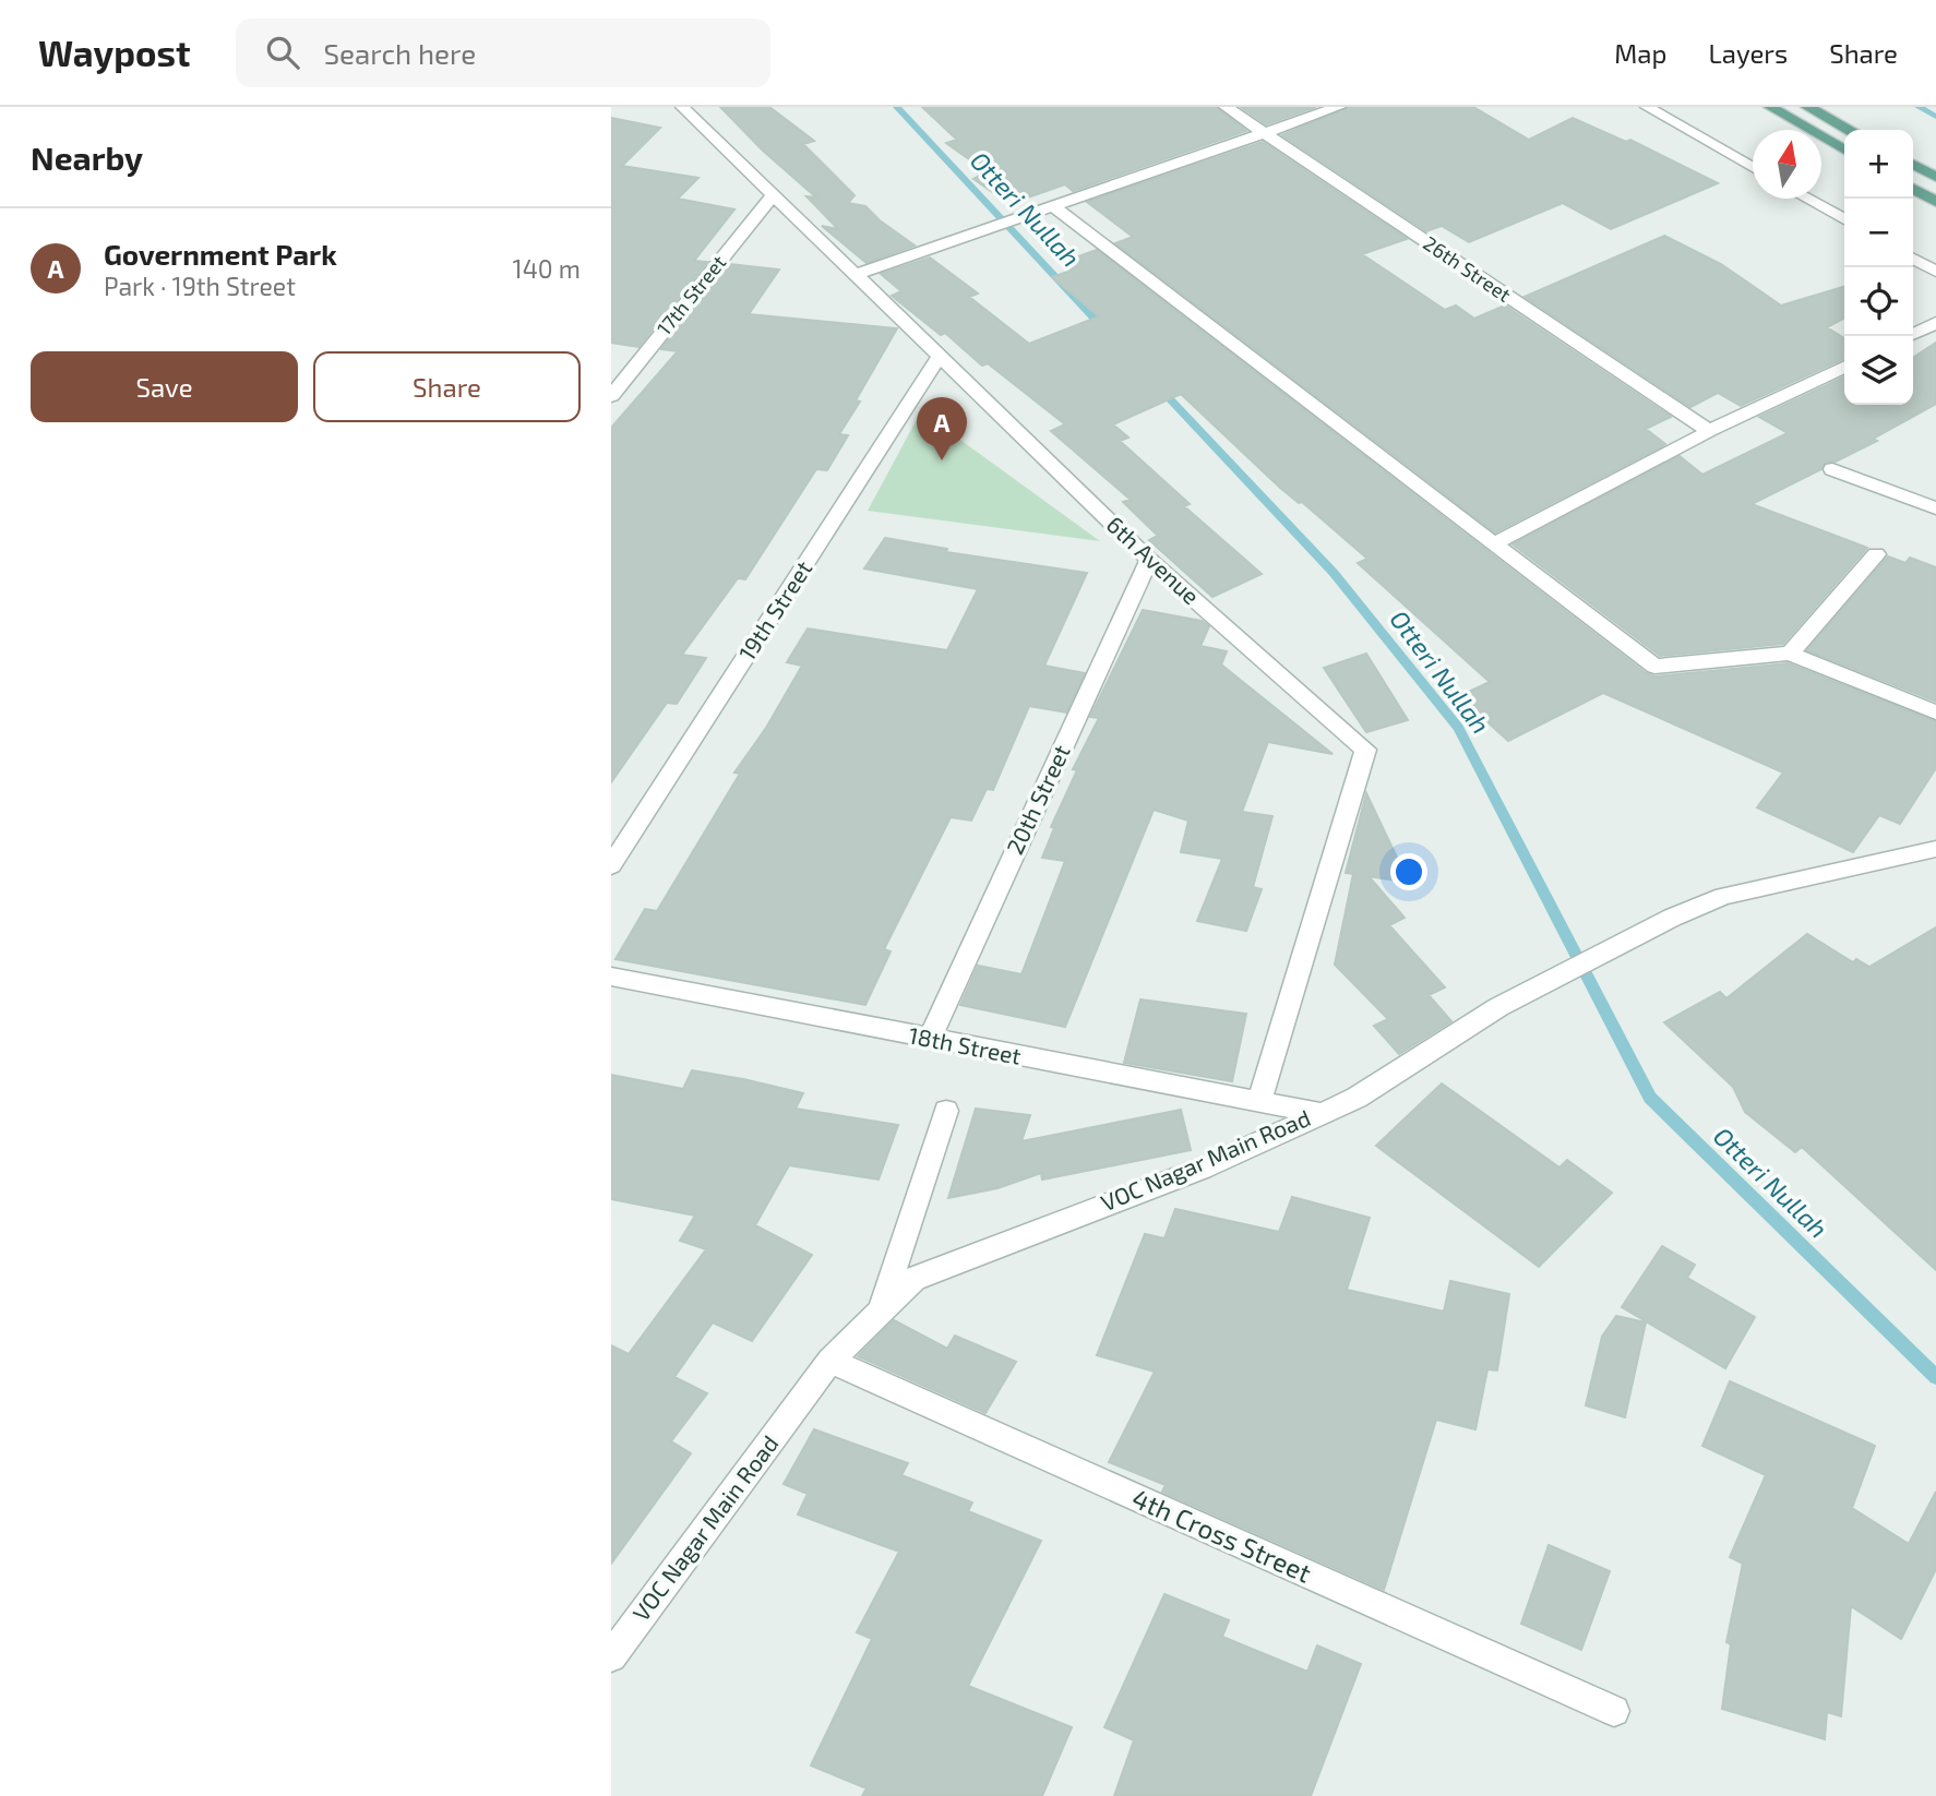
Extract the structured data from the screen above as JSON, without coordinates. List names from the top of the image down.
{
  "streets": {
    "street": [
      "26th Street",
      "17th Street",
      "6th Avenue",
      "19th Street",
      "20th Street",
      "18th Street",
      "VOC Nagar Main Road",
      "4th Cross Street"
    ]
  },
  "crossings": [
    ["17th Street", "6th Avenue"],
    ["6th Avenue", "19th Street"],
    ["6th Avenue", "20th Street"],
    ["6th Avenue", "18th Street"],
    ["20th Street", "18th Street"],
    ["18th Street", "VOC Nagar Main Road"],
    ["VOC Nagar Main Road", "4th Cross Street"]
  ],
  "water": ["Otteri Nullah"],
  "north": "top",
  "page": {
    "header": "Waypost",
    "search": "Search here",
    "nav": ["Map", "Layers", "Share"],
    "heading": "Nearby",
    "map_buttons": ["+", "−"],
    "list": [
      {
        "mark": "A",
        "name": "Government Park",
        "note": "Park · 19th Street",
        "value": "140 m"
      }
    ],
    "buttons": ["Save", "Share"],
    "pins": "A"
  }
}
